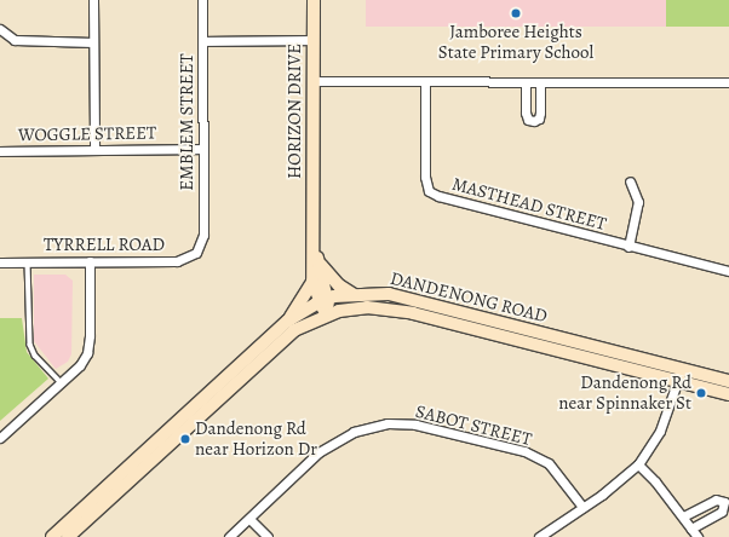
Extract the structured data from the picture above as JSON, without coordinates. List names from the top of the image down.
{
  "streets": {
    "main road": ["HORIZON DRIVE", "DANDENONG ROAD"],
    "street": [
      "EMBLEM STREET",
      "WOGGLE STREET",
      "MASTHEAD STREET",
      "TYRRELL ROAD",
      "SABOT STREET"
    ]
  },
  "crossings": [
    ["HORIZON DRIVE", "DANDENONG ROAD"],
    ["EMBLEM STREET", "WOGGLE STREET"],
    ["EMBLEM STREET", "TYRRELL ROAD"]
  ],
  "places": ["Jamboree Heights State Primary School", "Dandenong Rd near Spinnaker St", "Dandenong Rd near Horizon Dr"]
}
